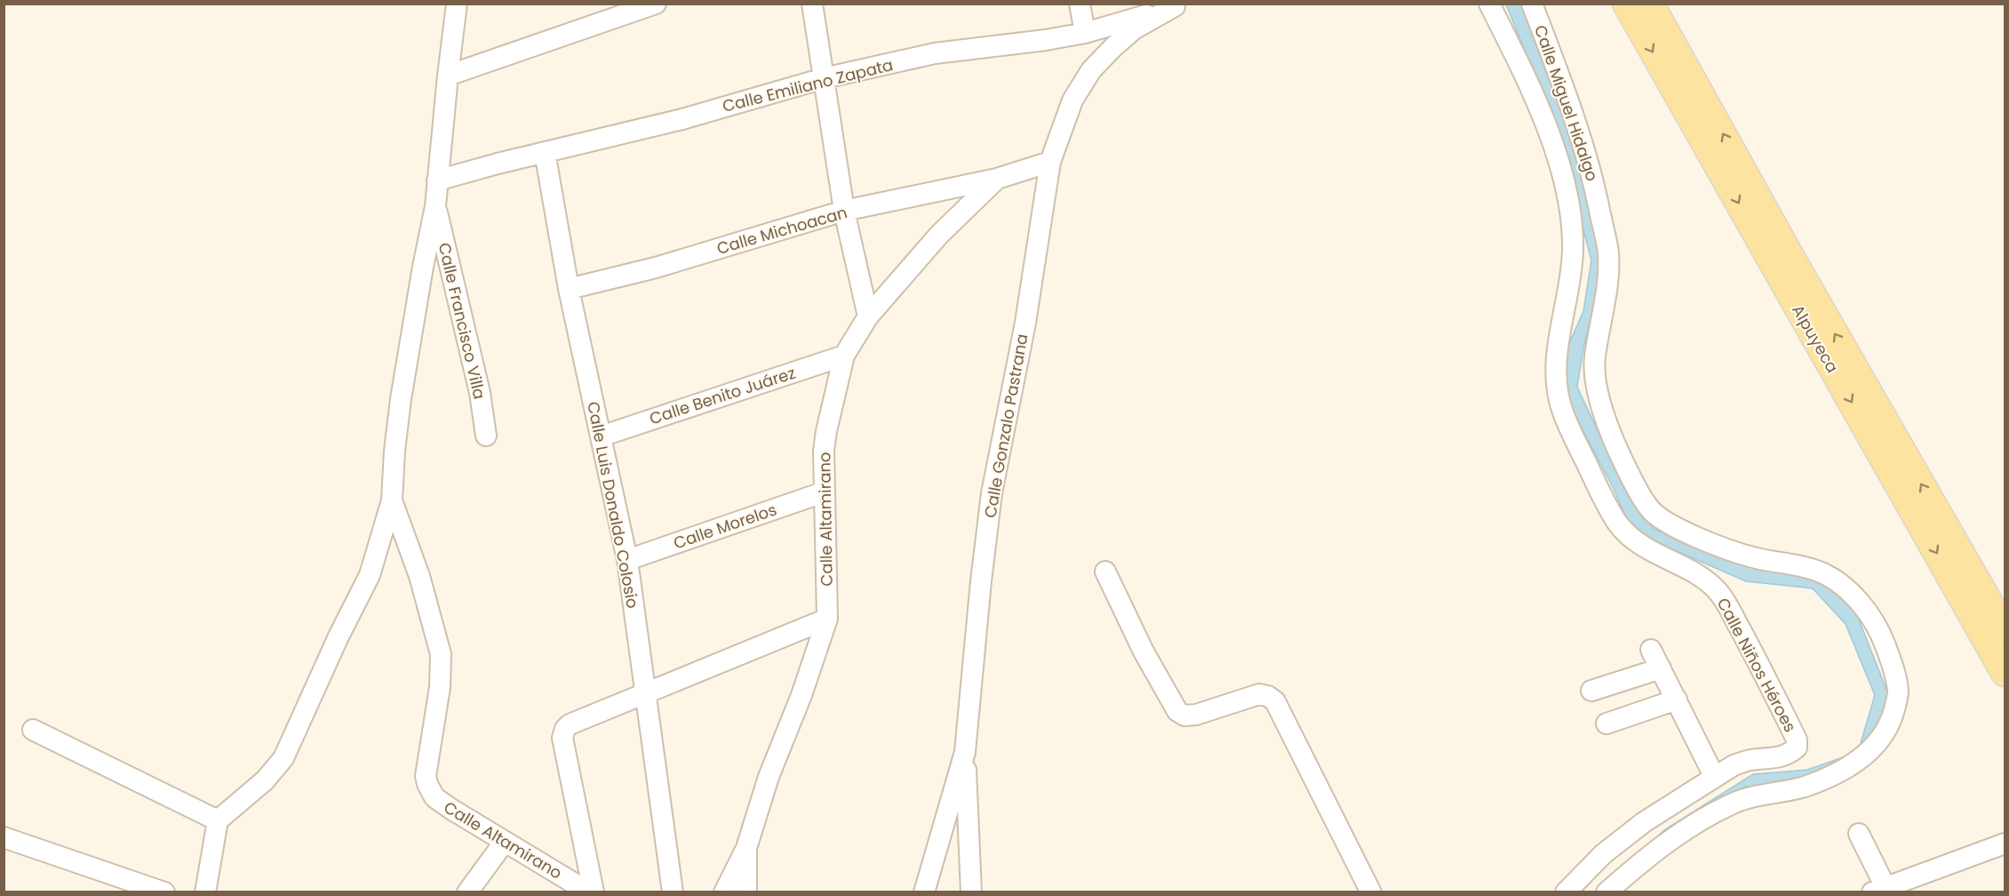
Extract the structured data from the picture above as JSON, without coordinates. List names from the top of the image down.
{
  "streets": {
    "main road": ["Alpuyeca"],
    "street": [
      "Calle Emiliano Zapata",
      "Calle Miguel Hidalgo",
      "Calle Michoacan",
      "Calle Francisco Villa",
      "Calle Benito Juárez",
      "Calle Gonzalo Pastrana",
      "Calle Luis Donaldo Colosio",
      "Calle Altamirano",
      "Calle Morelos",
      "Calle Niños Héroes"
    ]
  },
  "crossings": [
    ["Calle Emiliano Zapata", "Calle Gonzalo Pastrana"],
    ["Calle Emiliano Zapata", "Calle Luis Donaldo Colosio"],
    ["Calle Michoacan", "Calle Luis Donaldo Colosio"],
    ["Calle Michoacan", "Calle Altamirano"],
    ["Calle Benito Juárez", "Calle Luis Donaldo Colosio"],
    ["Calle Benito Juárez", "Calle Altamirano"],
    ["Calle Gonzalo Pastrana", "Calle Altamirano"],
    ["Calle Luis Donaldo Colosio", "Calle Morelos"],
    ["Calle Altamirano", "Calle Morelos"]
  ]
}
